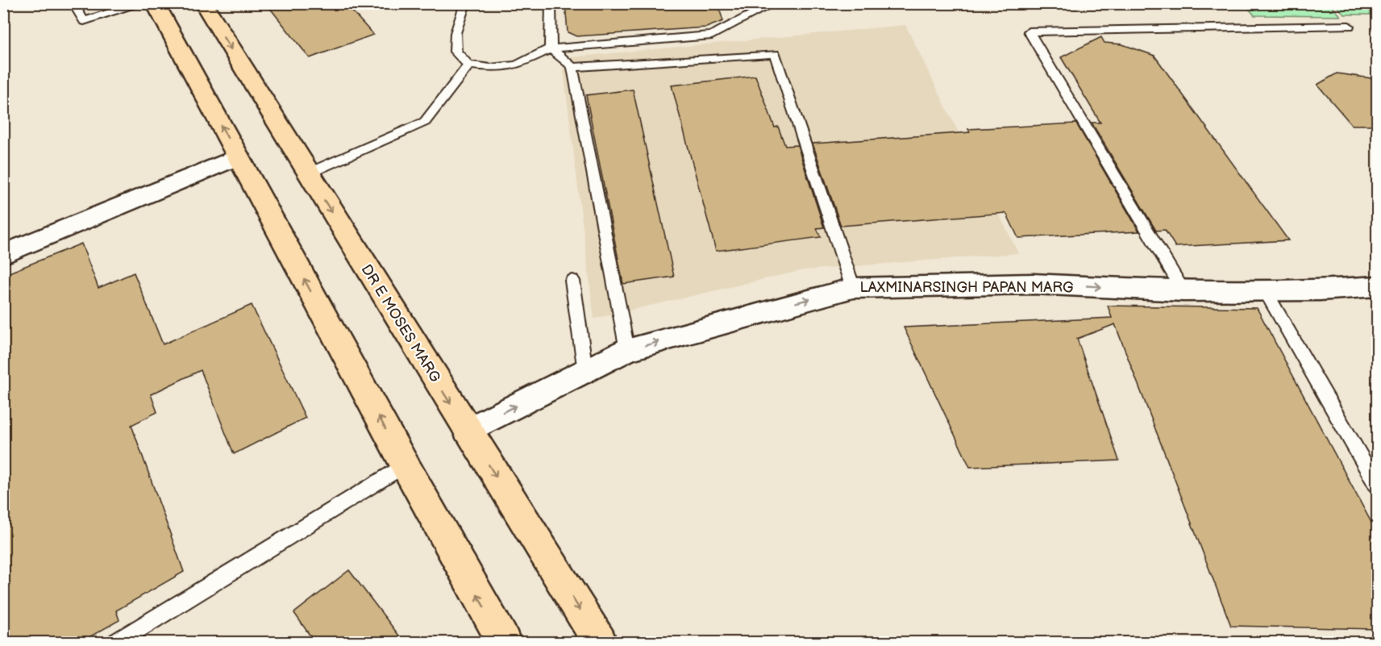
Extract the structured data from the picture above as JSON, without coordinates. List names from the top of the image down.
{
  "streets": {
    "main road": ["DR E MOSES MARG"],
    "street": ["LAXMINARSINGH PAPAN MARG"]
  },
  "crossings": [
    ["LAXMINARSINGH PAPAN MARG", "DR E MOSES MARG"]
  ],
  "one_way": ["LAXMINARSINGH PAPAN MARG"]
}
